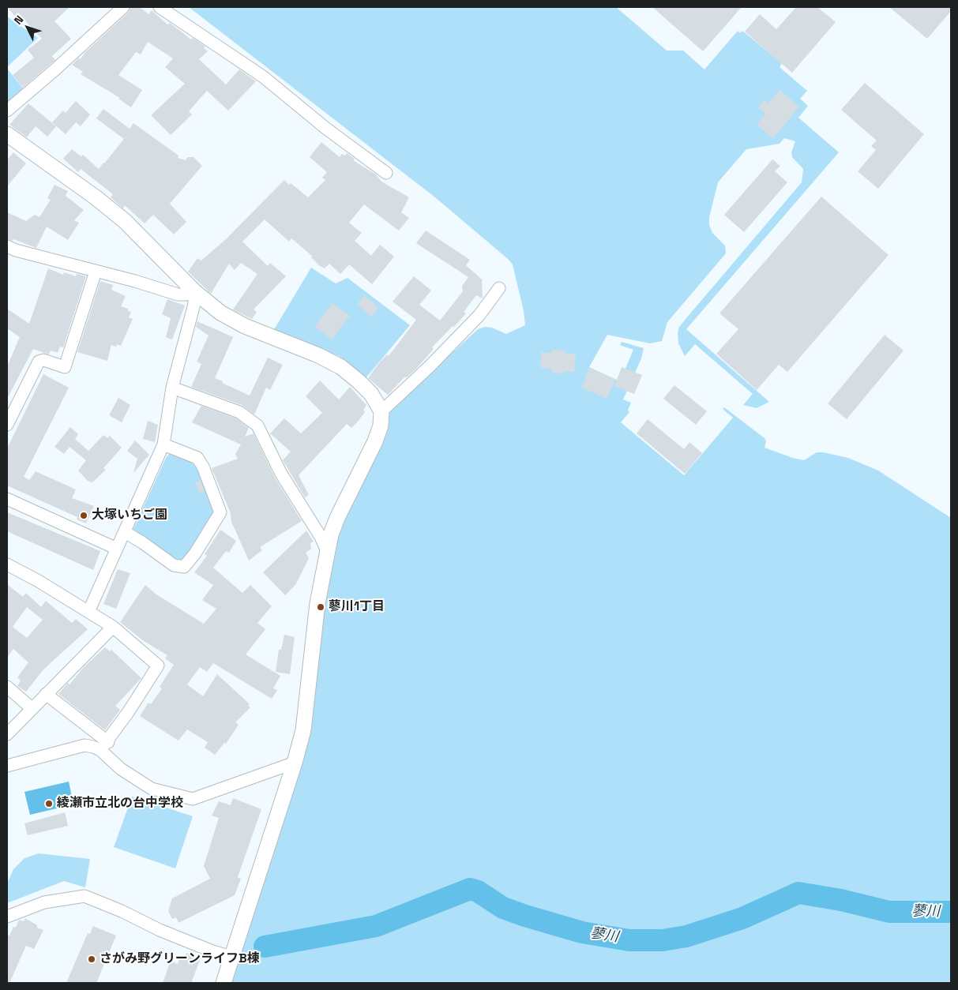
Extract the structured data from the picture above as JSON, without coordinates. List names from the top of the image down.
{
  "water": ["蓼川"],
  "places": [
    "大塚いちご園",
    "蓼川1丁目",
    "綾瀬市立北の台中学校",
    "さがみ野グリーンライフB棟"
  ],
  "north": "top left"
}
